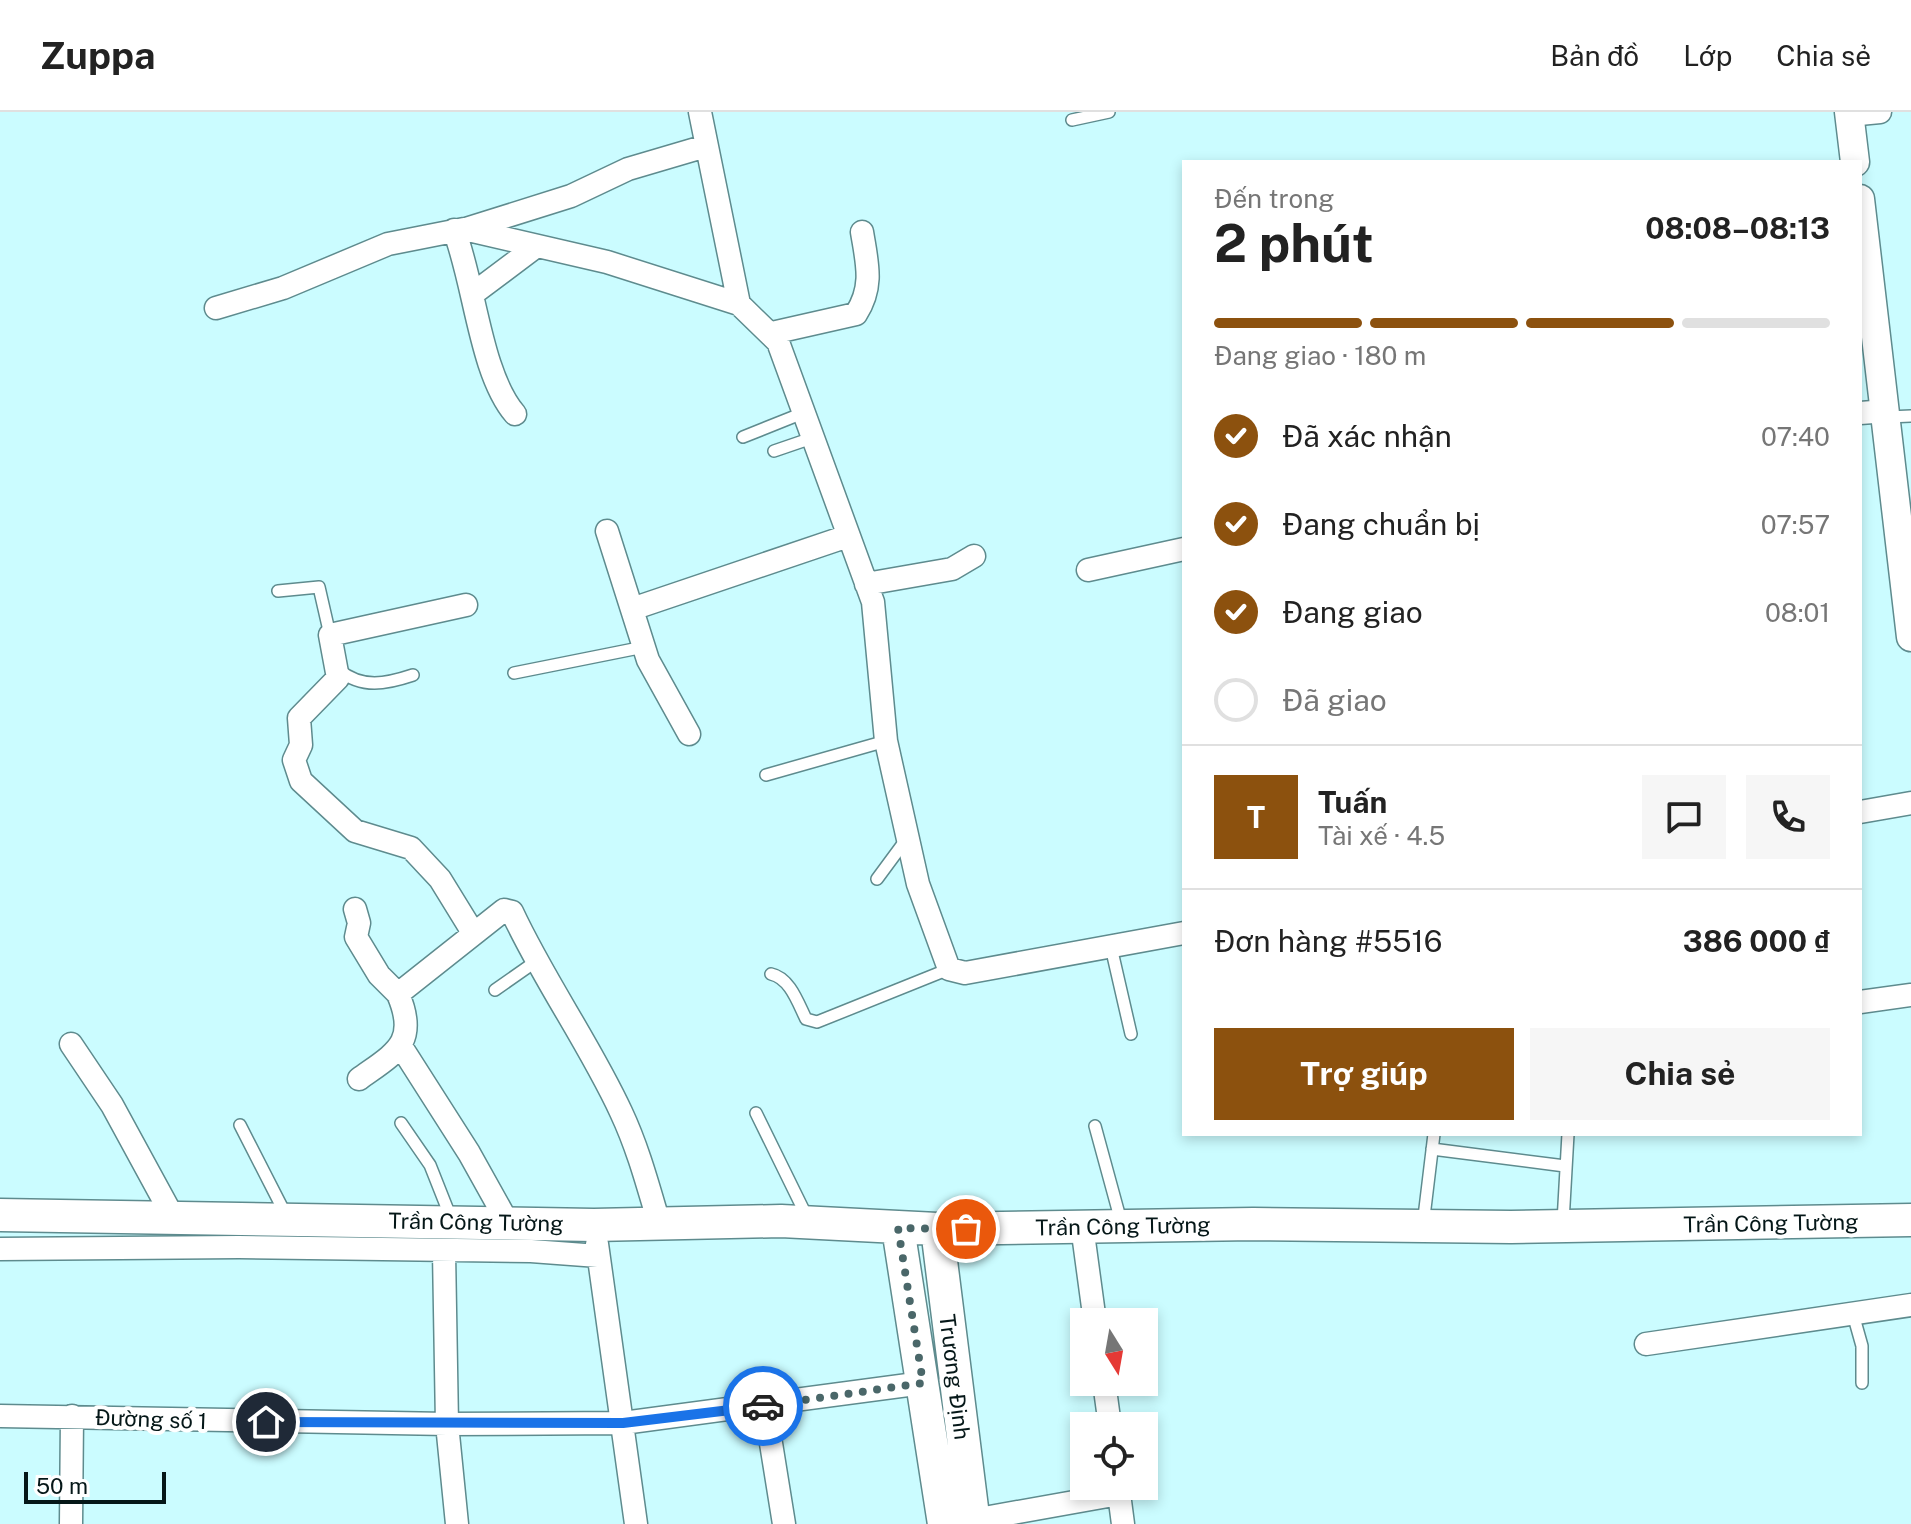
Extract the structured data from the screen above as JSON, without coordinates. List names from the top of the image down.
{
  "streets": {
    "main road": ["Trần Công Tường", "Trương Định"],
    "street": ["Đường số 1"]
  },
  "crossings": [
    ["Trần Công Tường", "Trương Định"],
    ["Trương Định", "Đường số 1"]
  ],
  "scale_bar": "50 m",
  "north": "bottom",
  "page": {
    "header": "Zuppa",
    "nav": ["Bản đồ", "Lớp", "Chia sẻ"],
    "heading": ["2 phút", "Đến trong", "08:08–08:13"],
    "panel": [
      "Tuấn",
      "Tài xế · 4.5",
      "Đơn hàng #5516",
      "386 000 ₫"
    ],
    "bar": "Đang giao · 180 m",
    "list": [
      ["Đã xác nhận", "07:40"],
      ["Đang chuẩn bị", "07:57"],
      ["Đang giao", "08:01"],
      "Đã giao"
    ],
    "round": "T",
    "buttons": ["Trợ giúp", "Chia sẻ"],
    "scale": "50 m"
  }
}
